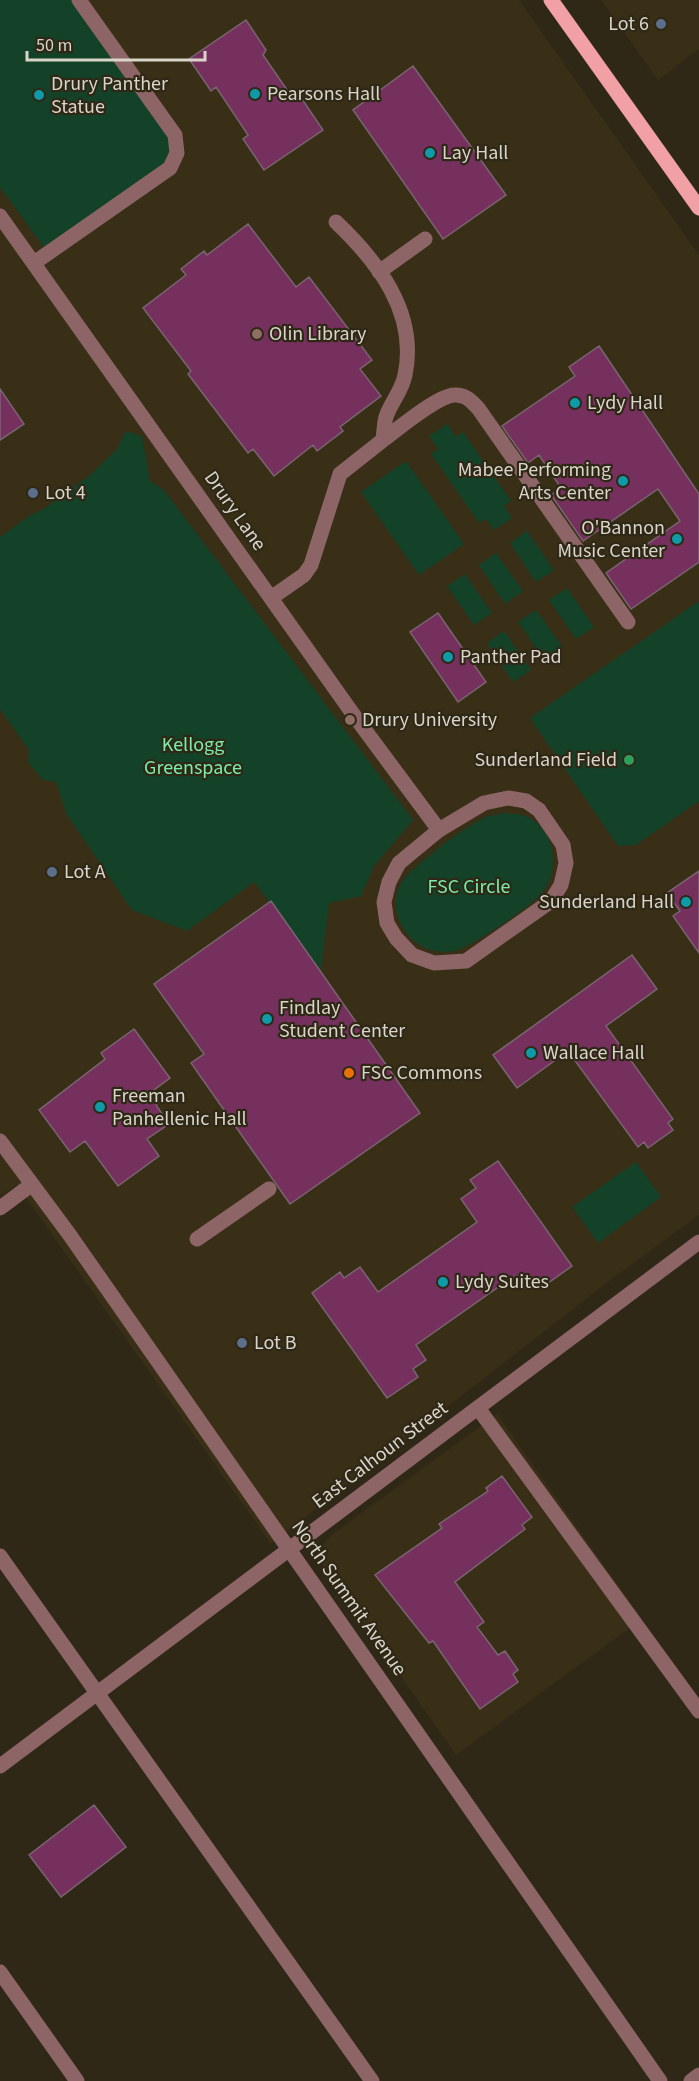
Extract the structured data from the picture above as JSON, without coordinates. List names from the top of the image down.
{
  "streets": {
    "street": ["Drury Lane", "East Calhoun Street", "North Summit Avenue"]
  },
  "crossings": [
    ["East Calhoun Street", "North Summit Avenue"]
  ],
  "parks": ["Kellogg Greenspace", "FSC Circle"],
  "places": [
    "Lot 6",
    "Pearsons Hall",
    "Drury Panther Statue",
    "Lay Hall",
    "Olin Library",
    "Lydy Hall",
    "Mabee Performing Arts Center",
    "Lot 4",
    "O'Bannon Music Center",
    "Panther Pad",
    "Drury University",
    "Sunderland Field",
    "Lot A",
    "Sunderland Hall",
    "Findlay Student Center",
    "Wallace Hall",
    "FSC Commons",
    "Freeman Panhellenic Hall",
    "Lydy Suites",
    "Lot B"
  ],
  "scale_bar": "50 m"
}
